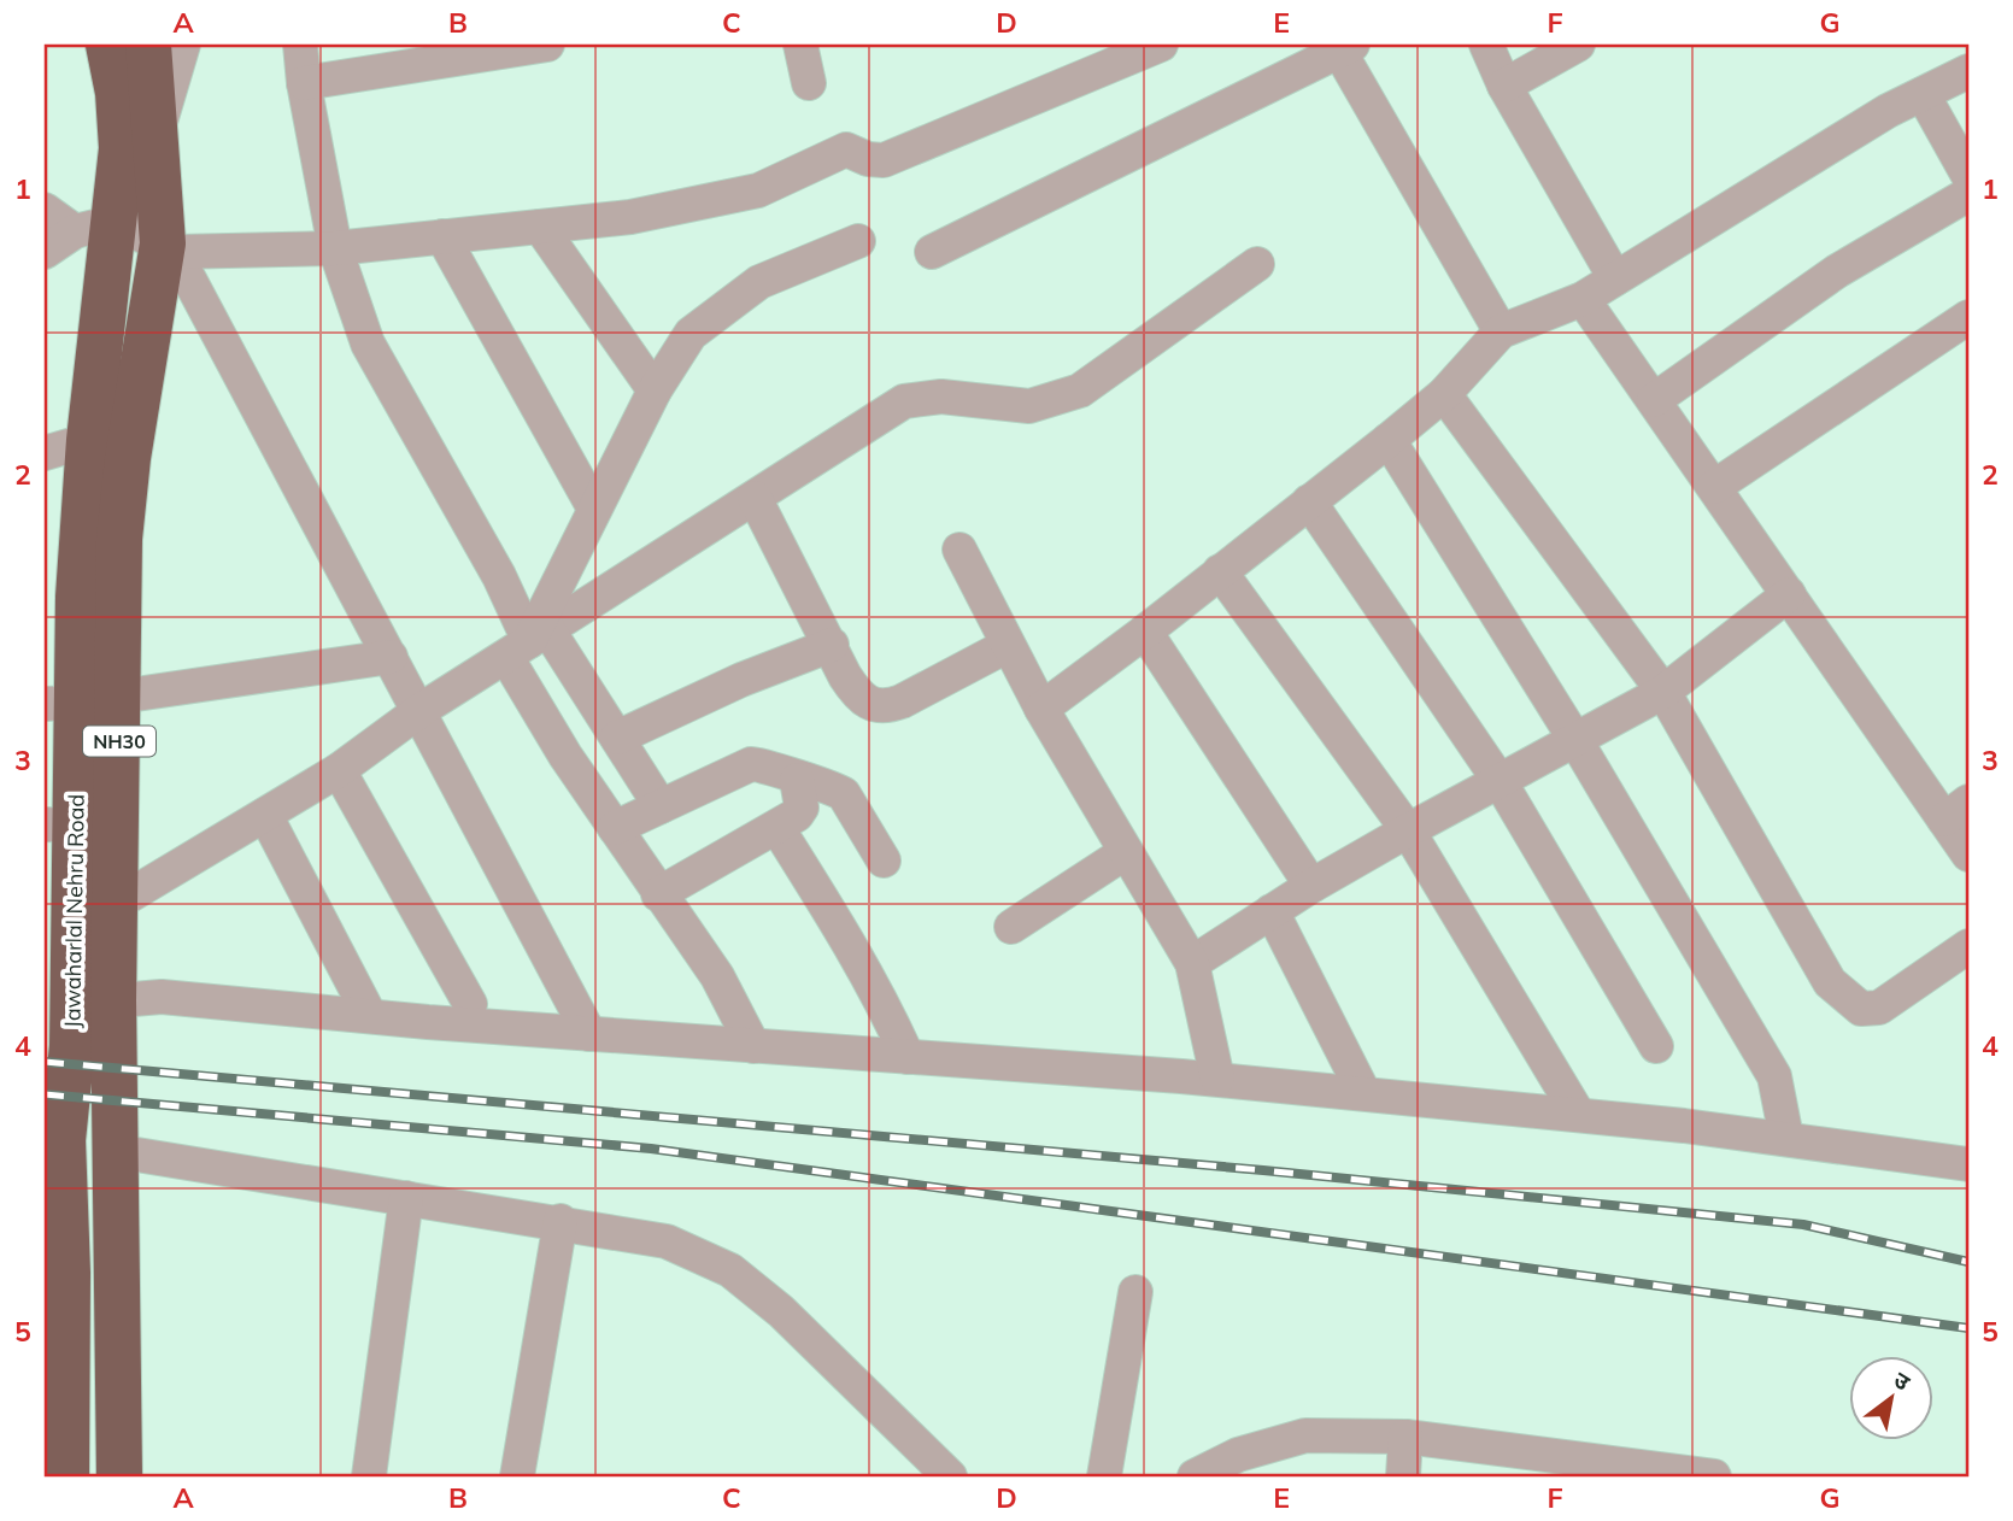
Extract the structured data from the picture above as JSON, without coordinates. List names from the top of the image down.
{
  "streets": {
    "highway": ["NH30", "Jawaharlal Nehru Road"]
  },
  "north": "top right",
  "grid": {
    "columns": [
      "A",
      "B",
      "C",
      "D",
      "E",
      "F",
      "G"
    ],
    "rows": [
      "1",
      "2",
      "3",
      "4",
      "5"
    ]
  }
}
